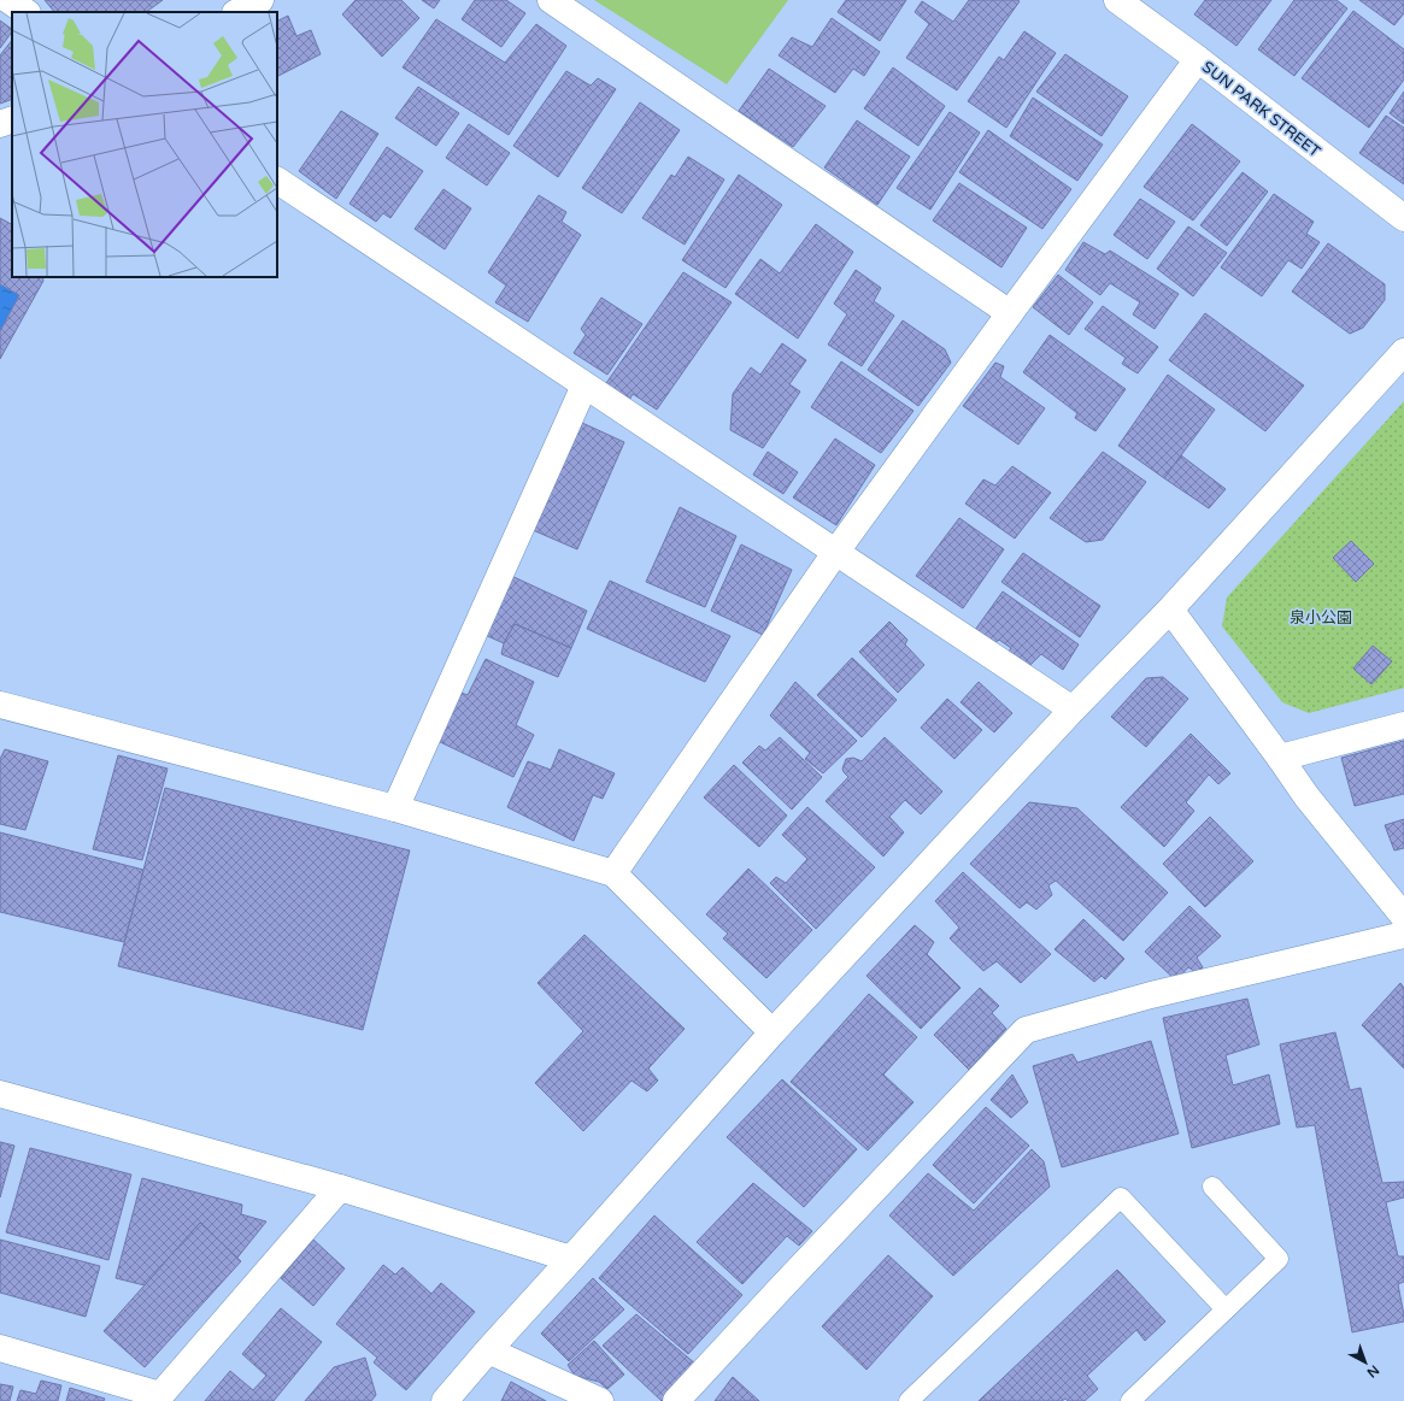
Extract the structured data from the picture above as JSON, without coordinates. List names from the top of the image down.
{
  "streets": {
    "street": ["SUN PARK STREET"]
  },
  "parks": ["泉小公園"],
  "north": "bottom right"
}
